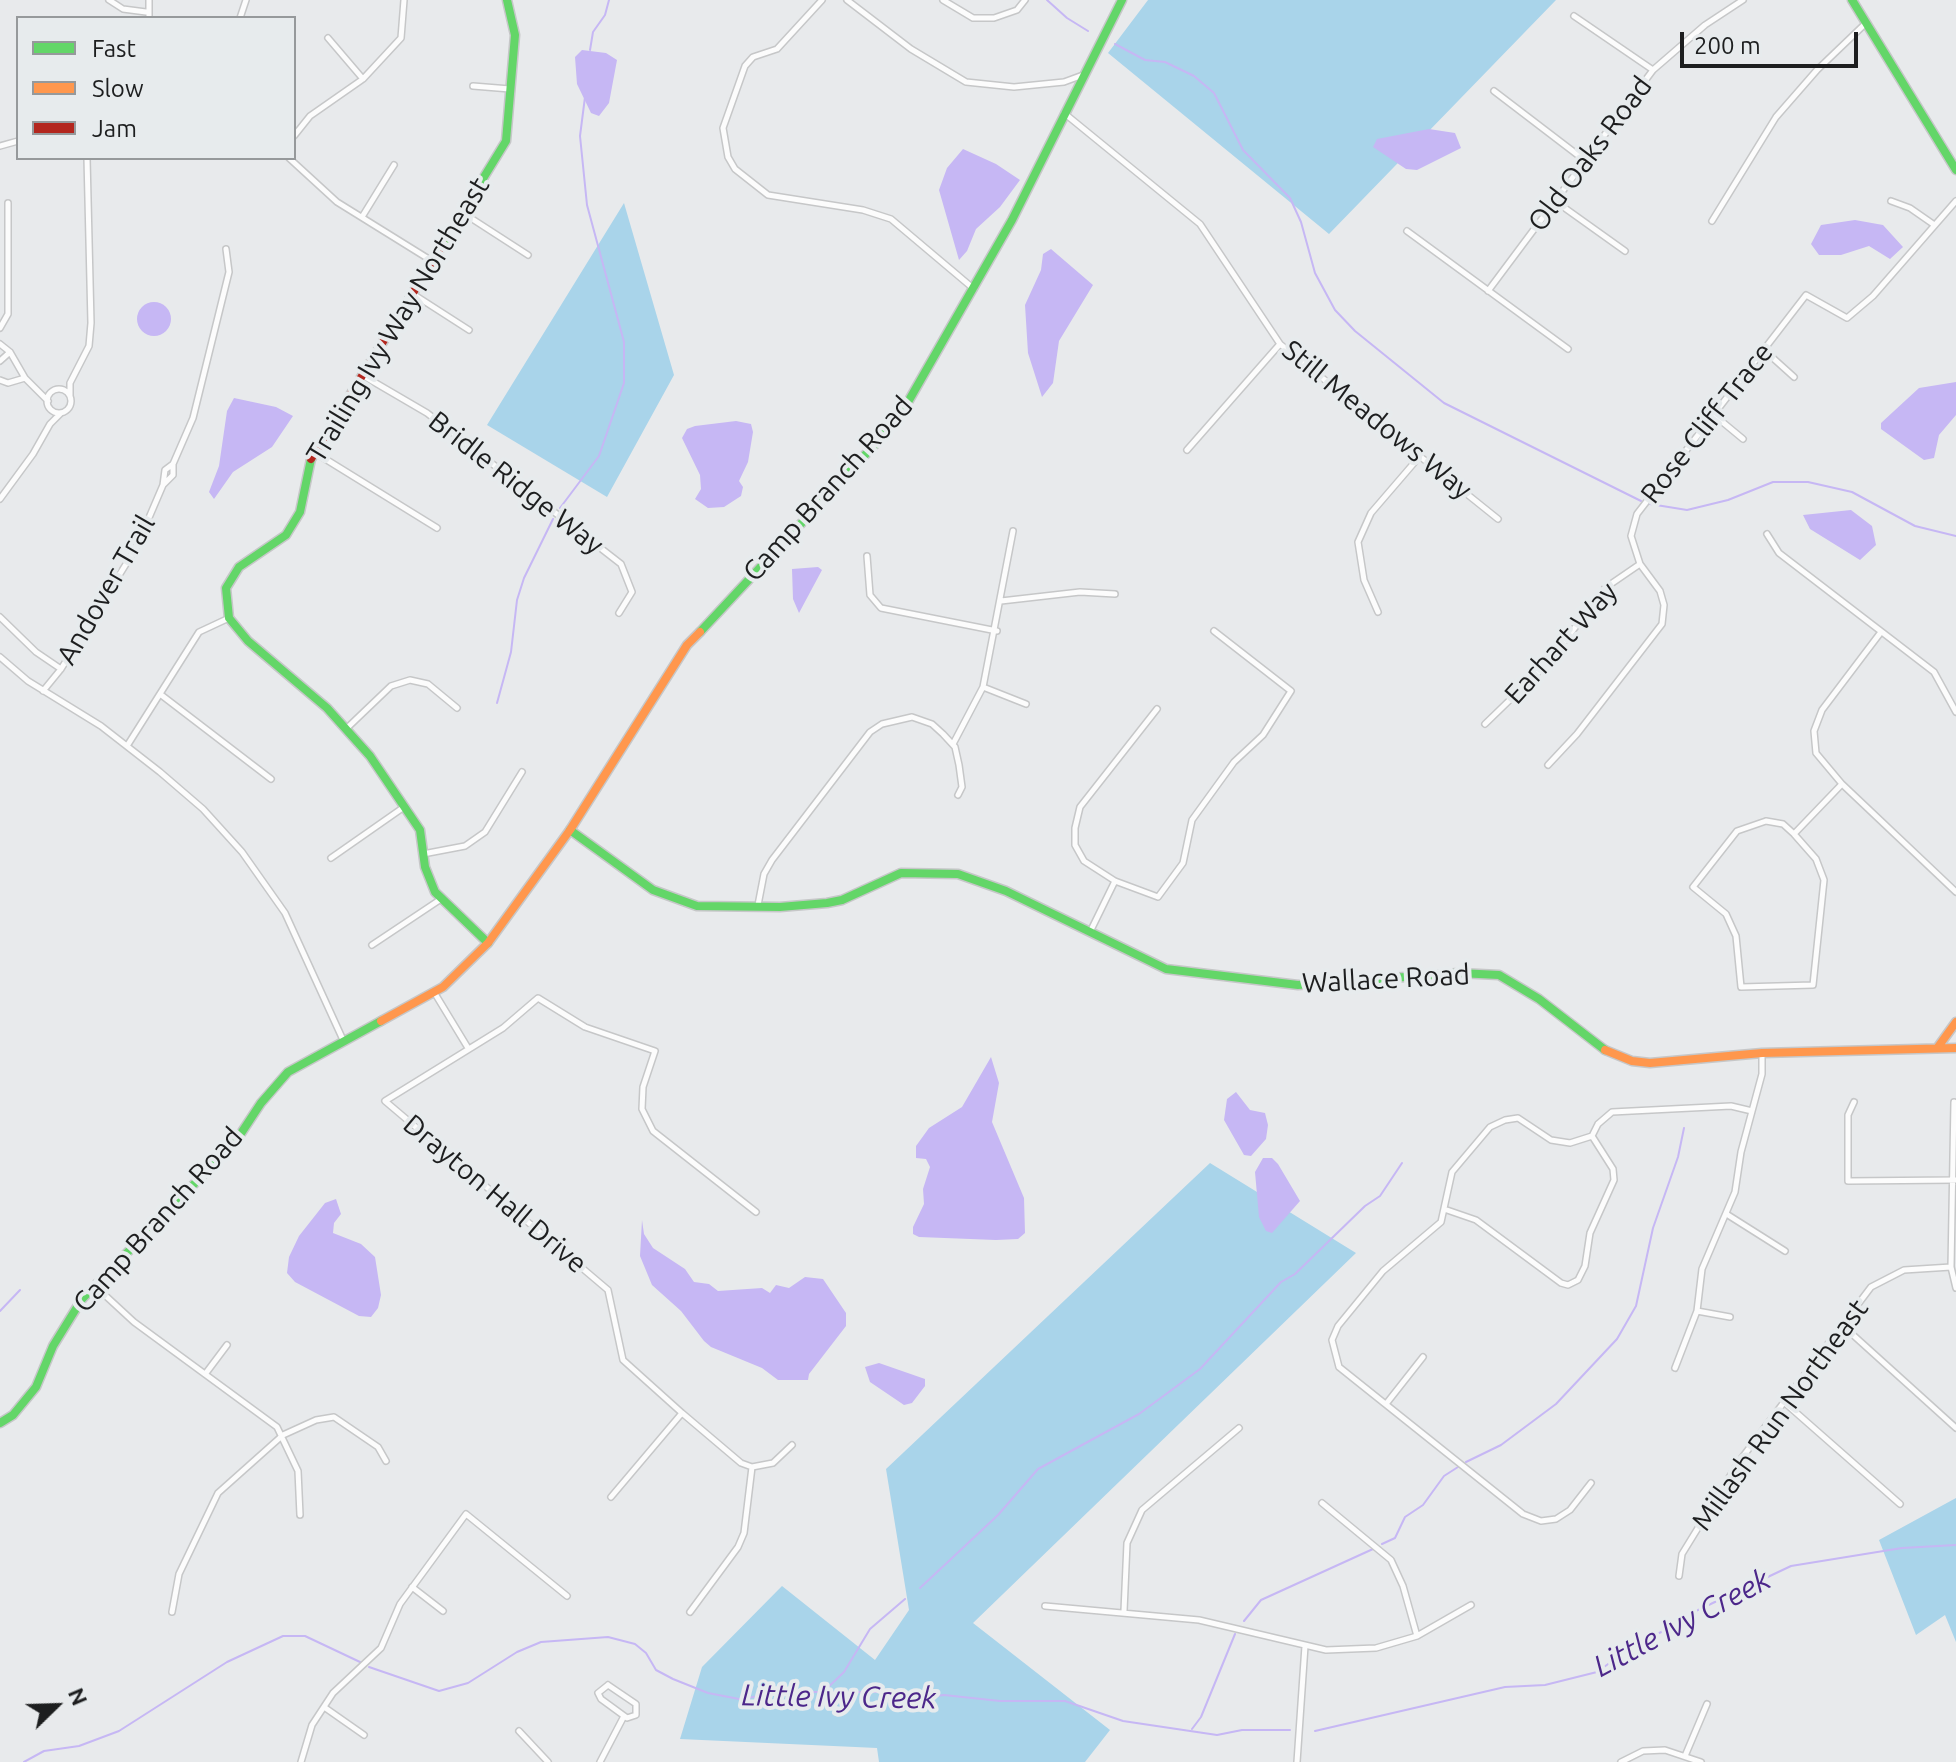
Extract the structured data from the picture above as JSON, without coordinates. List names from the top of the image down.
{
  "streets": {
    "street": [
      "Old Oaks Road",
      "Trailing Ivy Way Northeast",
      "Still Meadows Way",
      "Rose Cliff Trace",
      "Bridle Ridge Way",
      "Camp Branch Road",
      "Andover Trail",
      "Earhart Way",
      "Wallace Road",
      "Drayton Hall Drive",
      "Millash Run Northeast"
    ]
  },
  "crossings": [
    ["Trailing Ivy Way Northeast", "Bridle Ridge Way"],
    ["Still Meadows Way", "Camp Branch Road"],
    ["Rose Cliff Trace", "Earhart Way"],
    ["Camp Branch Road", "Wallace Road"]
  ],
  "water": ["Little Ivy Creek"],
  "legend": ["Fast", "Slow", "Jam"],
  "scale_bar": "200 m",
  "north": "top right"
}
